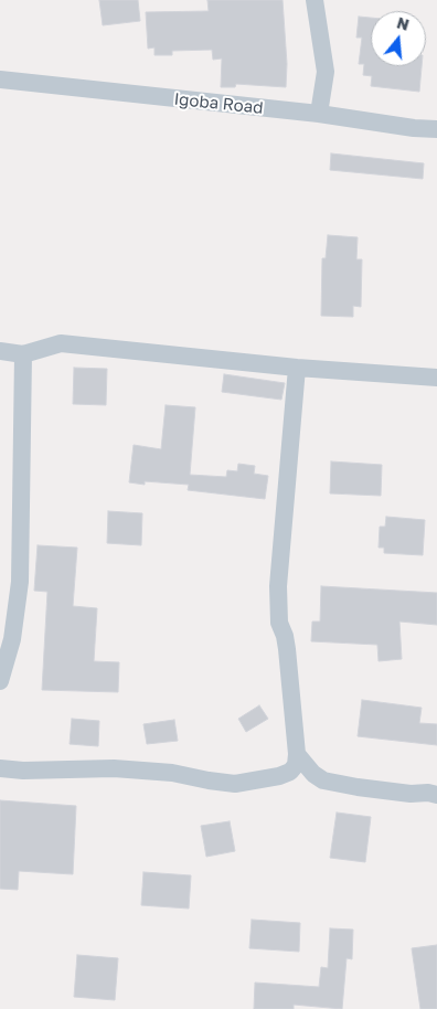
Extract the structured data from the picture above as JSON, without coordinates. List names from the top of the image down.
{
  "streets": {
    "street": ["Igoba Road"]
  },
  "north": "top"
}
